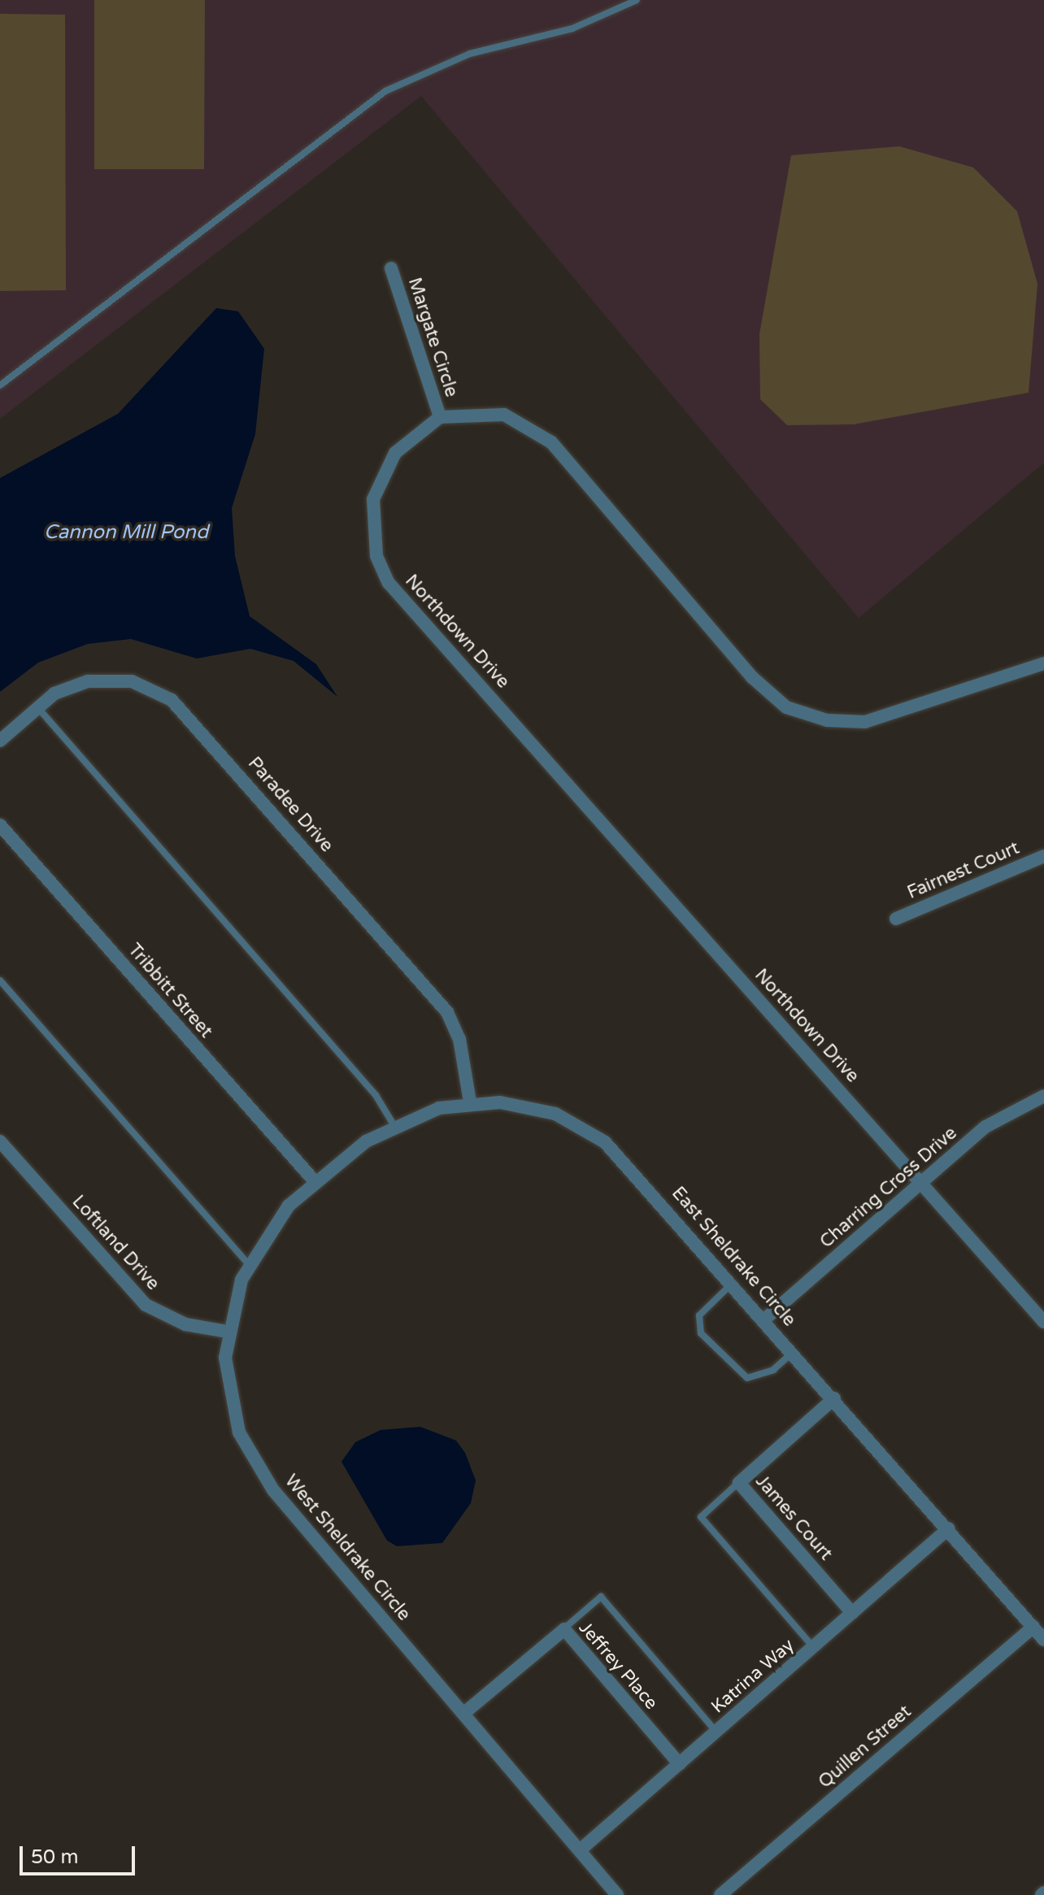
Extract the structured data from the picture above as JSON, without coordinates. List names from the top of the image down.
{
  "streets": {
    "street": [
      "Margate Circle",
      "Northdown Drive",
      "Paradee Drive",
      "Fairnest Court",
      "Tribbitt Street",
      "Charring Cross Drive",
      "Loftland Drive",
      "East Sheldrake Circle",
      "James Court",
      "West Sheldrake Circle",
      "Jeffrey Place",
      "Katrina Way",
      "Quillen Street"
    ]
  },
  "crossings": [
    ["Margate Circle", "Northdown Drive"],
    ["Northdown Drive", "Charring Cross Drive"],
    ["Paradee Drive", "East Sheldrake Circle"],
    ["Tribbitt Street", "East Sheldrake Circle"],
    ["Tribbitt Street", "West Sheldrake Circle"],
    ["Charring Cross Drive", "East Sheldrake Circle"],
    ["Loftland Drive", "West Sheldrake Circle"],
    ["East Sheldrake Circle", "James Court"],
    ["East Sheldrake Circle", "West Sheldrake Circle"],
    ["East Sheldrake Circle", "Katrina Way"],
    ["East Sheldrake Circle", "Quillen Street"],
    ["James Court", "Katrina Way"],
    ["West Sheldrake Circle", "Jeffrey Place"],
    ["West Sheldrake Circle", "Katrina Way"],
    ["Jeffrey Place", "Katrina Way"]
  ],
  "water": ["Cannon Mill Pond"],
  "scale_bar": "50 m"
}
